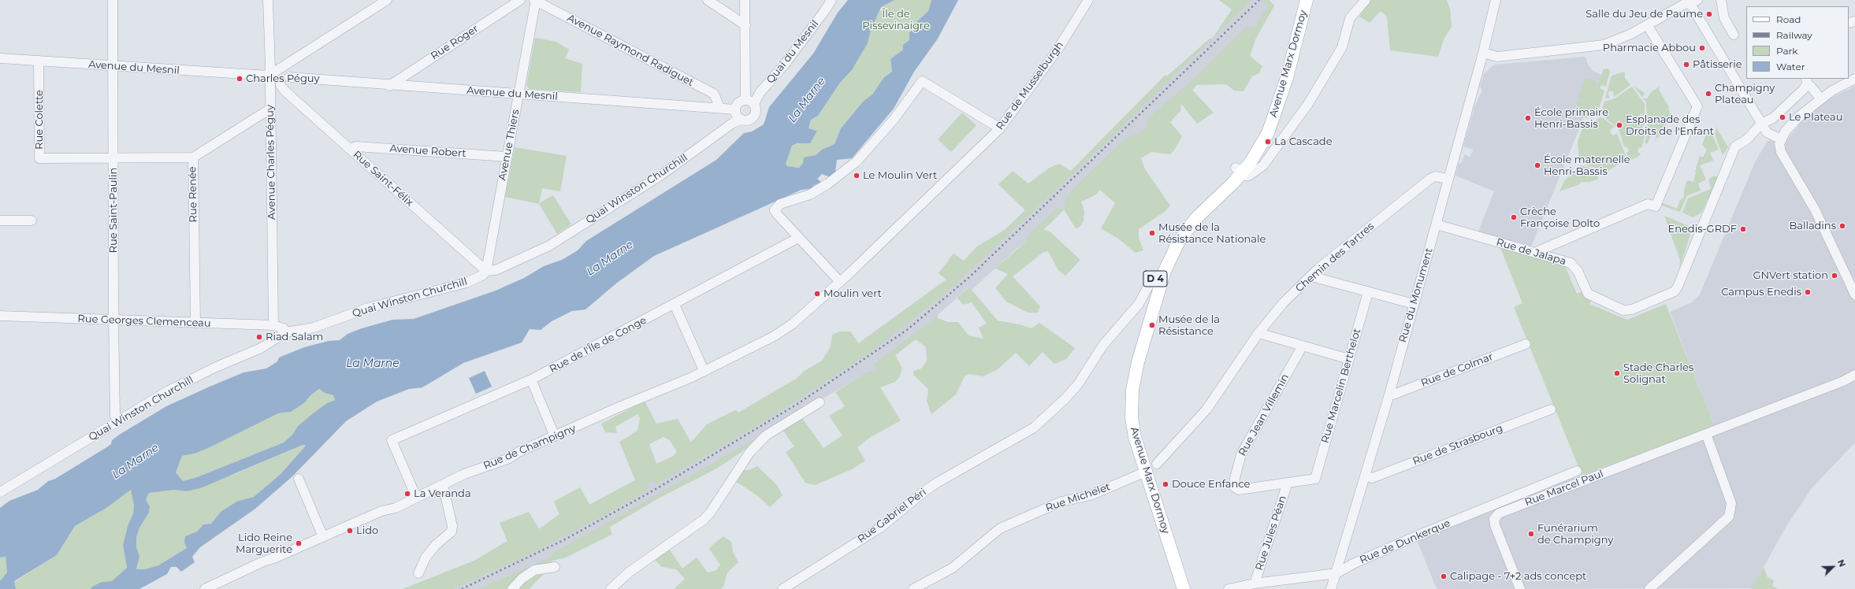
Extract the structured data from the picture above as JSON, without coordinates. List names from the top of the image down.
{
  "streets": {
    "main road": ["Avenue Marx Dormoy", "D 4"],
    "street": [
      "Rue Roger",
      "Avenue Raymond Radiguet",
      "Quai du Mesnil",
      "Avenue du Mesnil",
      "Rue de Musselburgh",
      "Rue Colette",
      "Avenue Thiers",
      "Avenue Robert",
      "Avenue Charles Péguy",
      "Rue Saint-Félix",
      "Quai Winston Churchill",
      "Rue Renée",
      "Rue Saint-Paulin",
      "Rue de Jalapa",
      "Chemin des Tartres",
      "Rue du Monument",
      "Rue Georges Clemenceau",
      "Rue de l'Île de Conge",
      "Rue de Colmar",
      "Rue Marcelin Berthelot",
      "Rue Jean Villemin",
      "Rue de Strasbourg",
      "Rue de Champigny",
      "Rue Marcel Paul",
      "Rue Michelet",
      "Rue Gabriel Péri",
      "Rue Jules Péan",
      "Rue de Dunkerque"
    ]
  },
  "crossings": [
    ["Rue Roger", "Avenue du Mesnil"],
    ["Avenue Raymond Radiguet", "Avenue du Mesnil"],
    ["Avenue Raymond Radiguet", "Avenue Thiers"],
    ["Quai du Mesnil", "Avenue du Mesnil"],
    ["Quai du Mesnil", "Quai Winston Churchill"],
    ["Avenue Marx Dormoy", "Rue Michelet"],
    ["Avenue Marx Dormoy", "Rue Gabriel Péri"],
    ["Avenue du Mesnil", "Rue Colette"],
    ["Avenue du Mesnil", "Avenue Thiers"],
    ["Avenue du Mesnil", "Avenue Charles Péguy"],
    ["Avenue du Mesnil", "Quai Winston Churchill"],
    ["Avenue du Mesnil", "Rue Saint-Paulin"],
    ["Rue de Musselburgh", "Rue de Champigny"],
    ["Rue Colette", "Rue Renée"],
    ["Rue Colette", "Rue Saint-Paulin"],
    ["Avenue Thiers", "Avenue Robert"],
    ["Avenue Thiers", "Rue Saint-Félix"],
    ["Avenue Thiers", "Quai Winston Churchill"],
    ["Avenue Robert", "Rue Saint-Félix"],
    ["Avenue Charles Péguy", "Rue Renée"],
    ["Avenue Charles Péguy", "Rue Georges Clemenceau"],
    ["Rue Saint-Félix", "Quai Winston Churchill"],
    ["Quai Winston Churchill", "Rue Saint-Paulin"],
    ["Quai Winston Churchill", "Rue Georges Clemenceau"],
    ["Rue Renée", "Rue Georges Clemenceau"],
    ["Rue Saint-Paulin", "Rue Georges Clemenceau"],
    ["Rue de Jalapa", "Rue du Monument"],
    ["Chemin des Tartres", "Rue du Monument"],
    ["Rue du Monument", "Rue de Colmar"],
    ["Rue du Monument", "Rue de Strasbourg"],
    ["Rue du Monument", "Rue de Dunkerque"],
    ["Rue de l'Île de Conge", "Rue de Champigny"],
    ["Rue Marcelin Berthelot", "Rue Jean Villemin"],
    ["Rue Marcelin Berthelot", "Rue Jules Péan"],
    ["Rue Jean Villemin", "Rue Jules Péan"],
    ["Rue Jules Péan", "Rue de Dunkerque"]
  ],
  "water": ["La Marne"],
  "parks": ["Île de Pissevinaigre"],
  "places": [
    "Salle du Jeu de Paume",
    "Pharmacie Abbou",
    "Pâtisserie",
    "Charles Péguy",
    "Champigny Plateau",
    "Le Plateau",
    "École primaire Henri-Bassis",
    "Esplanade des Droits de l'Enfant",
    "La Cascade",
    "École maternelle Henri-Bassis",
    "Le Moulin Vert",
    "Crèche Françoise Dolto",
    "Balladins",
    "Enedis-GRDF",
    "Musée de la Résistance Nationale",
    "GNVert station",
    "Campus Enedis",
    "Moulin vert",
    "Musée de la Résistance",
    "Riad Salam",
    "Stade Charles Solignat",
    "Douce Enfance",
    "La Veranda",
    "Lido",
    "Funérarium de Champigny",
    "Lido Reine Marguerite",
    "Calipage - 7+2 ads concept"
  ],
  "legend": [
    "Road",
    "Railway",
    "Park",
    "Water"
  ],
  "north": "top right"
}
